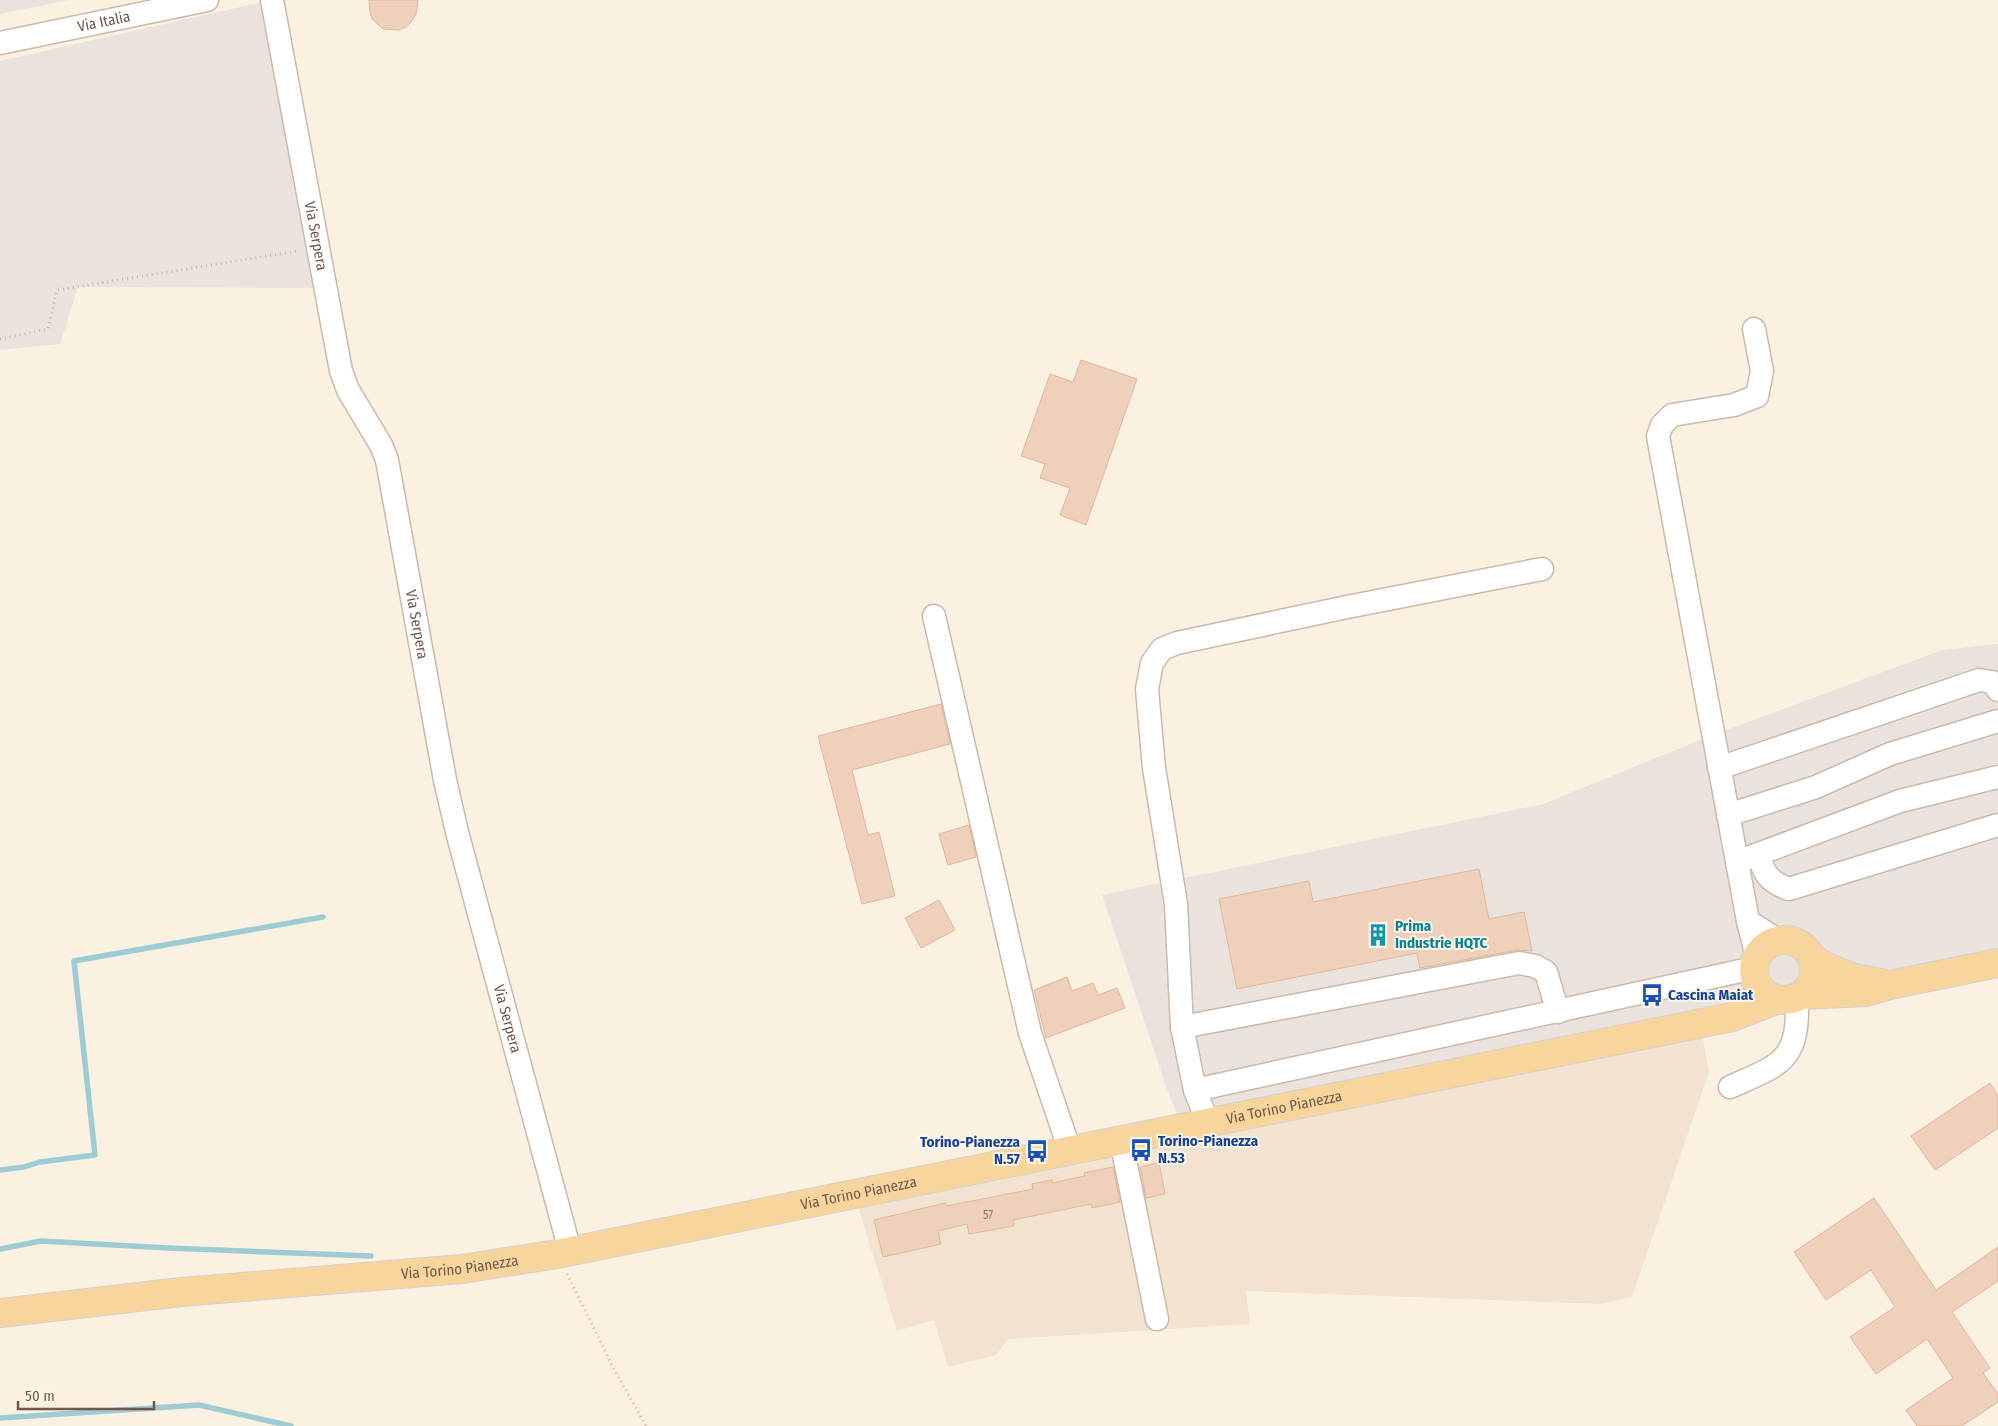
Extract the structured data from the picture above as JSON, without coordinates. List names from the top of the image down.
{
  "streets": {
    "main road": ["Via Torino Pianezza"],
    "street": ["Via Italia", "Via Serpera"]
  },
  "crossings": [
    ["Via Serpera", "Via Torino Pianezza"]
  ],
  "places": {
    "building": ["Prima Industrie HQTC"],
    "bus stop": ["Cascina Maiat", "Torino-Pianezza N.53", "Torino-Pianezza N.57"]
  },
  "house_numbers": ["57"],
  "scale_bar": "50 m"
}
